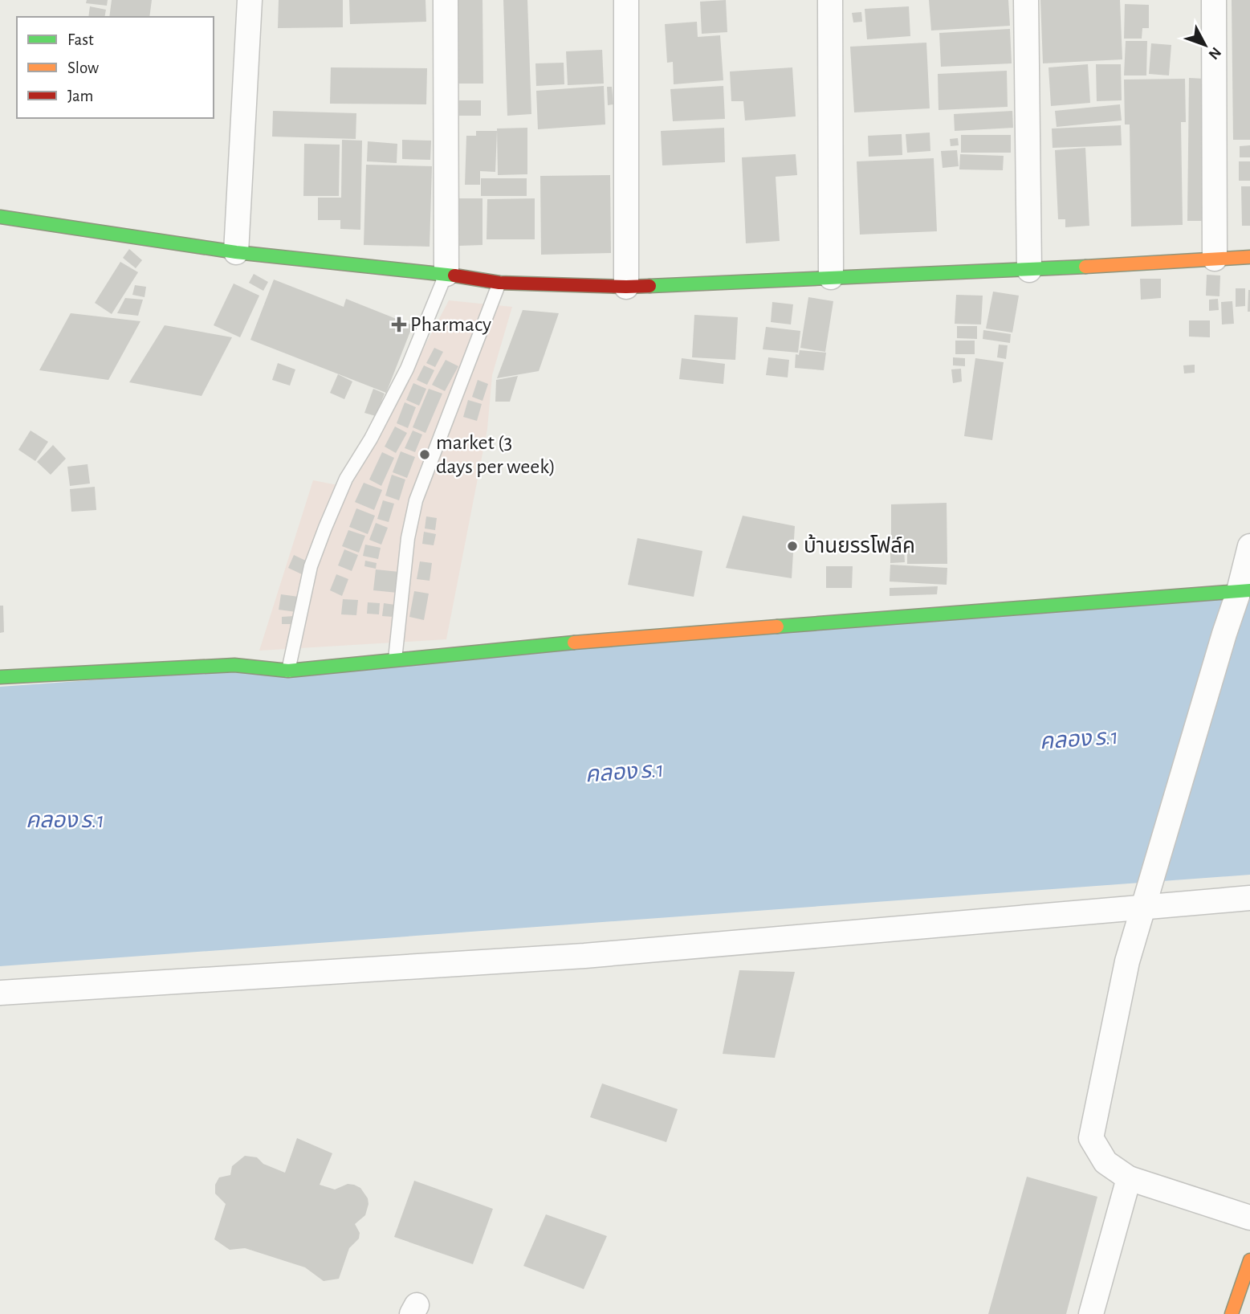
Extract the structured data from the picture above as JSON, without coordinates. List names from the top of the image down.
{
  "water": ["คลอง ร.1"],
  "places": {
    "health": ["Pharmacy"],
    "other": ["market (3 days per week)", "บ้านยรรโฟล์ค"]
  },
  "legend": ["Fast", "Slow", "Jam"],
  "north": "bottom right"
}
